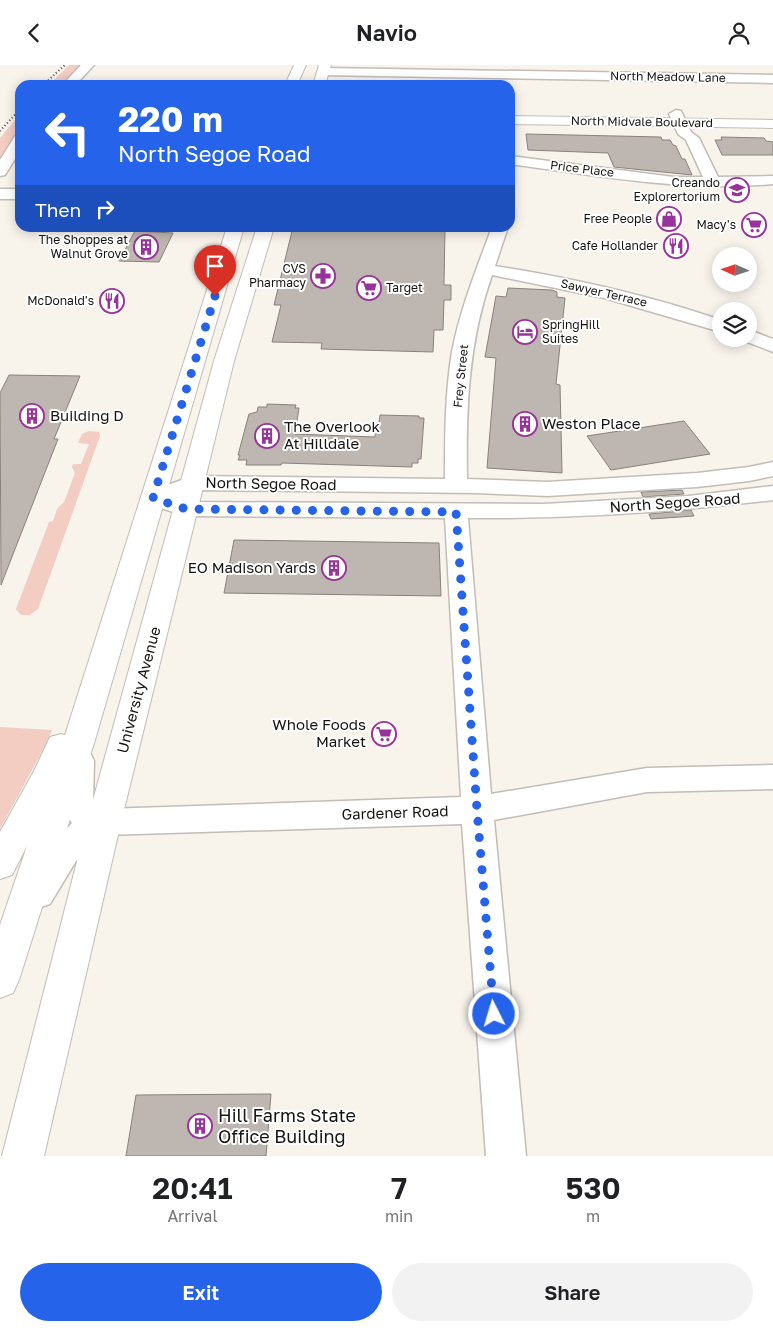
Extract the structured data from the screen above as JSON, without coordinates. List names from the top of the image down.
{
  "streets": {
    "main road": ["North Midvale Boulevard", "University Avenue"],
    "street": [
      "North Meadow Lane",
      "Price Place",
      "Sawyer Terrace",
      "Frey Street",
      "North Segoe Road",
      "Gardener Road"
    ]
  },
  "crossings": [
    ["Sawyer Terrace", "Frey Street"],
    ["Frey Street", "North Segoe Road"],
    ["Frey Street", "Gardener Road"],
    ["North Segoe Road", "University Avenue"],
    ["University Avenue", "Gardener Road"]
  ],
  "places": {
    "school or university": ["Creando Explorertorium"],
    "shop": ["Free People"],
    "supermarket": ["Macy's", "Target", "Whole Foods Market"],
    "restaurant": ["Cafe Hollander", "McDonald's"],
    "building": [
      "The Shoppes at Walnut Grove",
      "Building D",
      "Weston Place",
      "The Overlook At Hilldale",
      "EO Madison Yards",
      "Hill Farms State Office Building"
    ],
    "pharmacy": ["CVS Pharmacy"],
    "hotel": ["SpringHill Suites"]
  },
  "north": "left",
  "page": {
    "header": "Navio",
    "turn": ["220 m", "North Segoe Road"],
    "then": "Then",
    "eta": [
      "20:41",
      "Arrival",
      "7",
      "min",
      "530",
      "m"
    ],
    "buttons": ["Exit", "Share"]
  }
}
